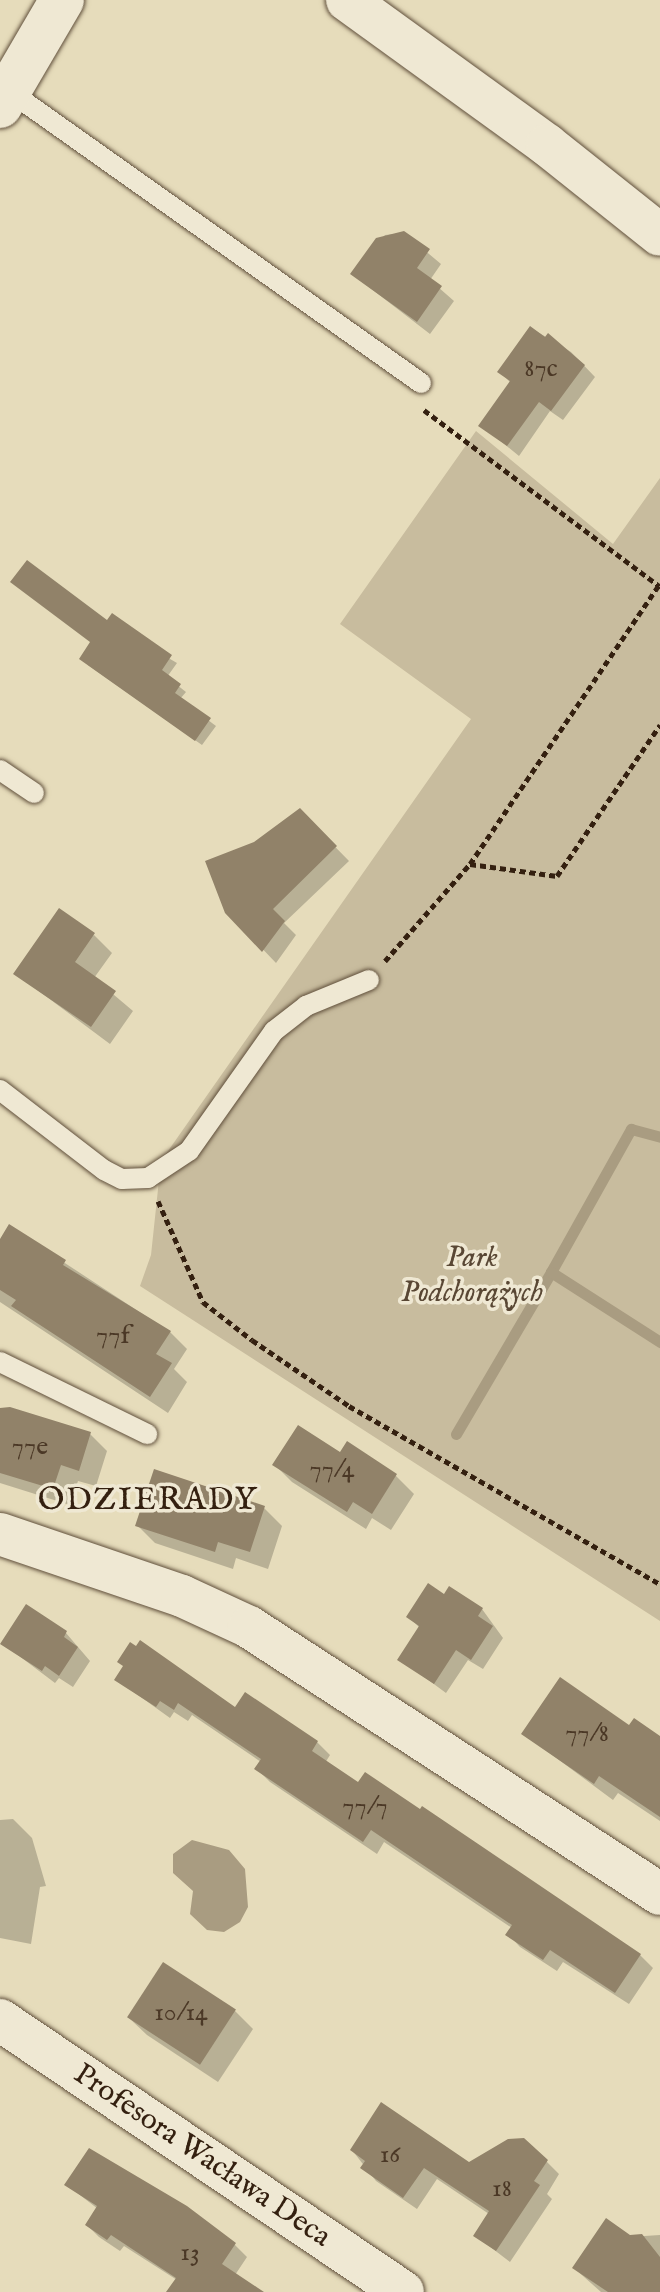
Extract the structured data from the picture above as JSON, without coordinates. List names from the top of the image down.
{
  "streets": {
    "street": ["Profesora Wacława Deca"]
  },
  "districts": ["ODZIERADY"],
  "parks": ["Park Podchorążych"],
  "house_numbers": [
    "87c",
    "77f",
    "77e",
    "77/4",
    "77/8",
    "77/7",
    "10/14",
    "16",
    "18",
    "13"
  ]
}
